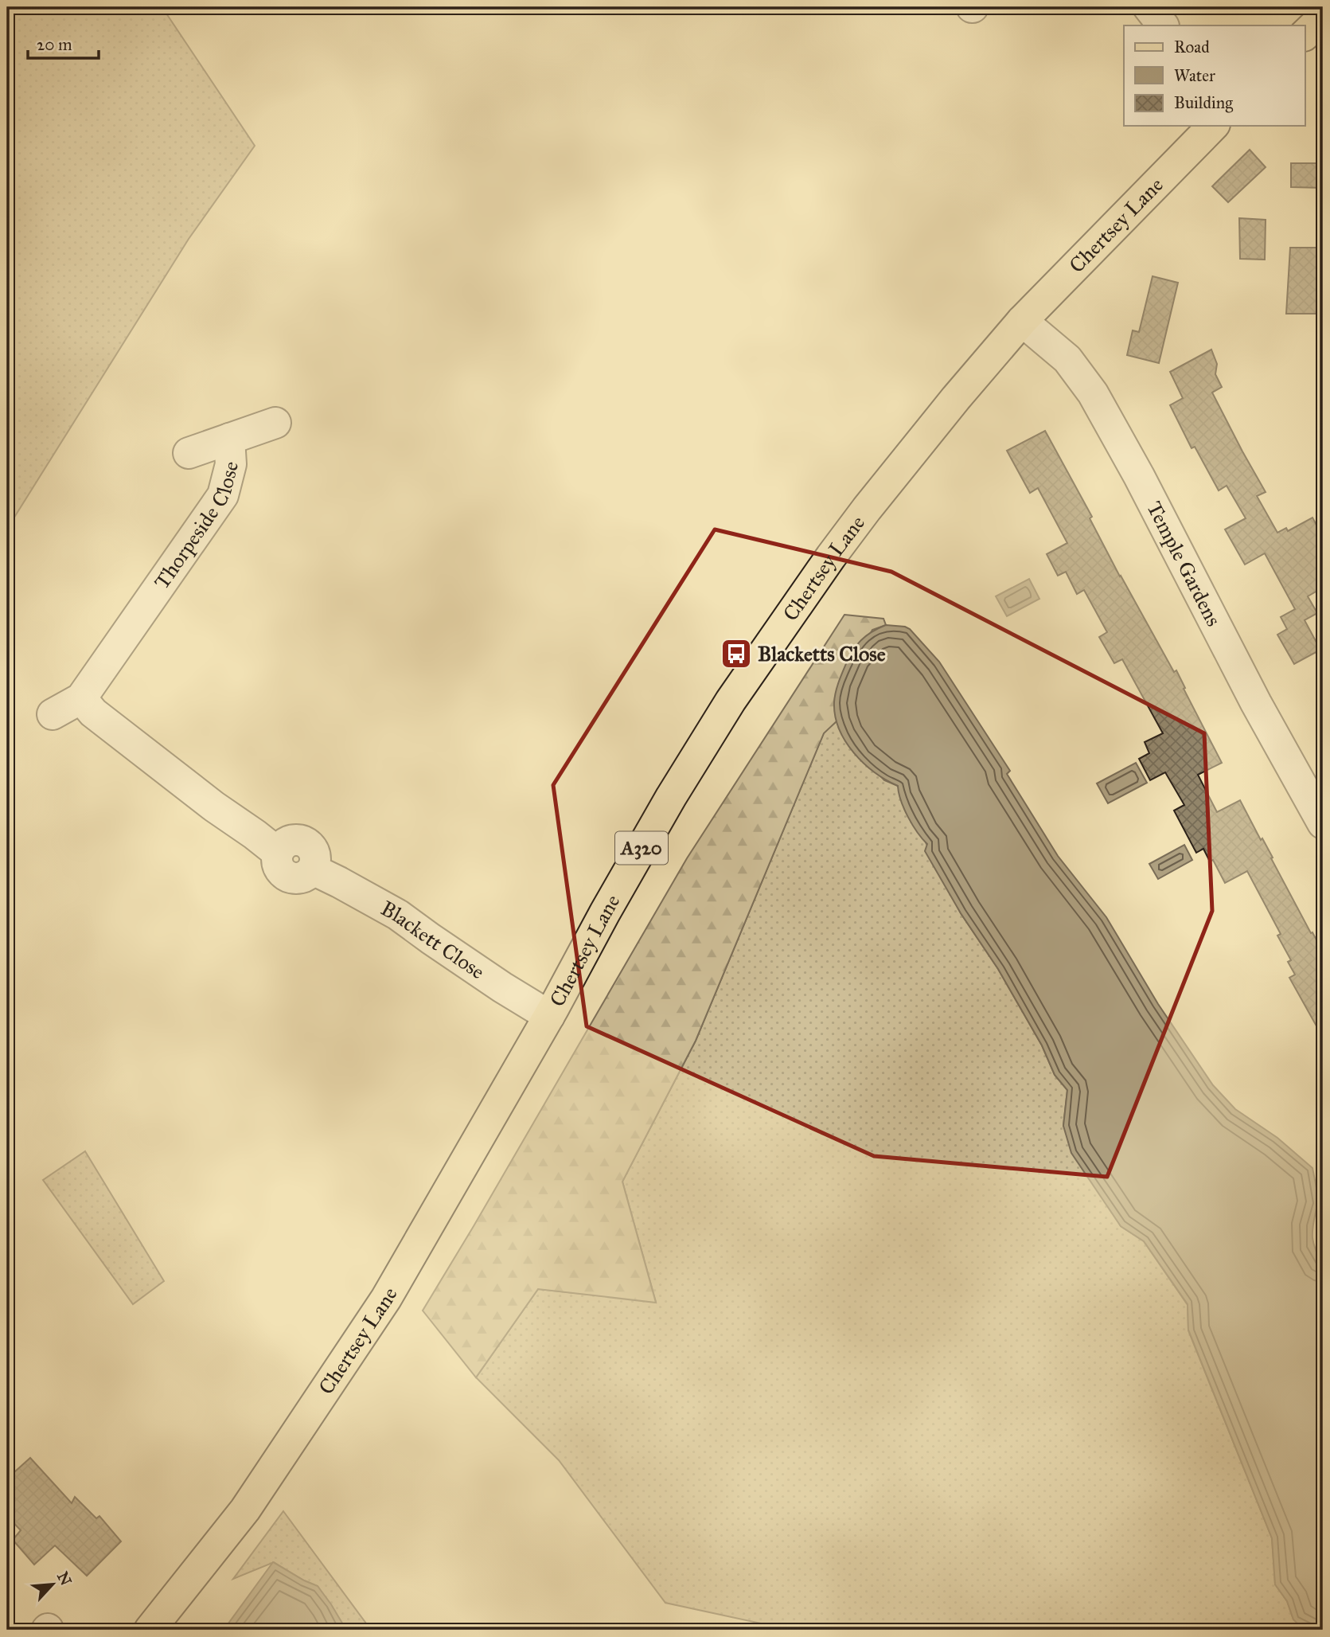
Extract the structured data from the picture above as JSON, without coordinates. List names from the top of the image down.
{
  "streets": {
    "main road": ["Chertsey Lane", "A320"],
    "street": ["Thorpeside Close", "Temple Gardens", "Blackett Close"]
  },
  "crossings": [
    ["Chertsey Lane", "Temple Gardens"],
    ["Chertsey Lane", "Blackett Close"],
    ["Thorpeside Close", "Blackett Close"]
  ],
  "places": {
    "bus stop": ["Blacketts Close"]
  },
  "legend": ["Road", "Water", "Building"],
  "scale_bar": "20 m",
  "north": "top right"
}
